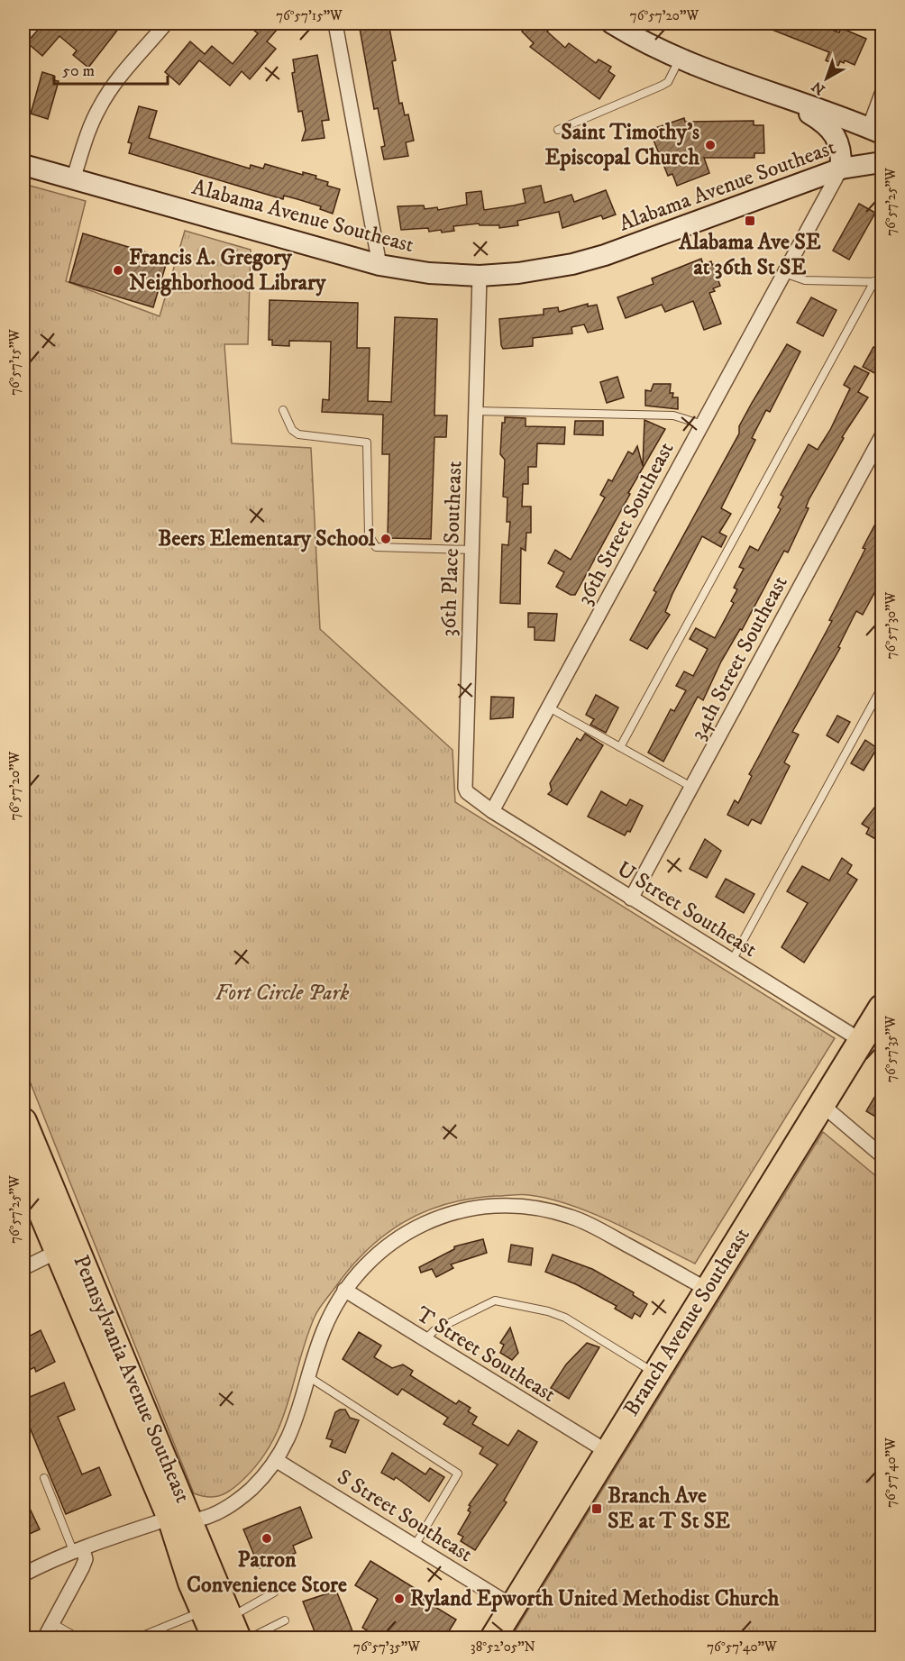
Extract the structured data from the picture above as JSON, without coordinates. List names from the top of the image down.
{
  "streets": {
    "highway": ["Branch Avenue Southeast", "Pennsylvania Avenue Southeast"],
    "main road": ["Alabama Avenue Southeast"],
    "street": [
      "36th Street Southeast",
      "36th Place Southeast",
      "34th Street Southeast",
      "U Street Southeast",
      "T Street Southeast",
      "S Street Southeast"
    ]
  },
  "crossings": [
    ["Alabama Avenue Southeast", "36th Street Southeast"],
    ["Alabama Avenue Southeast", "36th Place Southeast"],
    ["36th Street Southeast", "36th Place Southeast"],
    ["36th Street Southeast", "U Street Southeast"],
    ["36th Place Southeast", "U Street Southeast"],
    ["34th Street Southeast", "U Street Southeast"],
    ["U Street Southeast", "Branch Avenue Southeast"],
    ["Branch Avenue Southeast", "T Street Southeast"],
    ["Branch Avenue Southeast", "S Street Southeast"]
  ],
  "parks": ["Fort Circle Park"],
  "places": {
    "other": [
      "Saint Timothy's Episcopal Church",
      "Francis A. Gregory Neighborhood Library",
      "Beers Elementary School",
      "Patron Convenience Store",
      "Ryland Epworth United Methodist Church"
    ],
    "transit": ["Alabama Ave SE at 36th St SE", "Branch Ave SE at T St SE"]
  },
  "scale_bar": "50 m",
  "north": "bottom left",
  "coordinates": [
    "76°57'15\"W",
    "76°57'20\"W",
    "76°57'25\"W",
    "76°57'30\"W",
    "76°57'35\"W",
    "76°57'40\"W",
    "38°52'05\"N"
  ]
}
